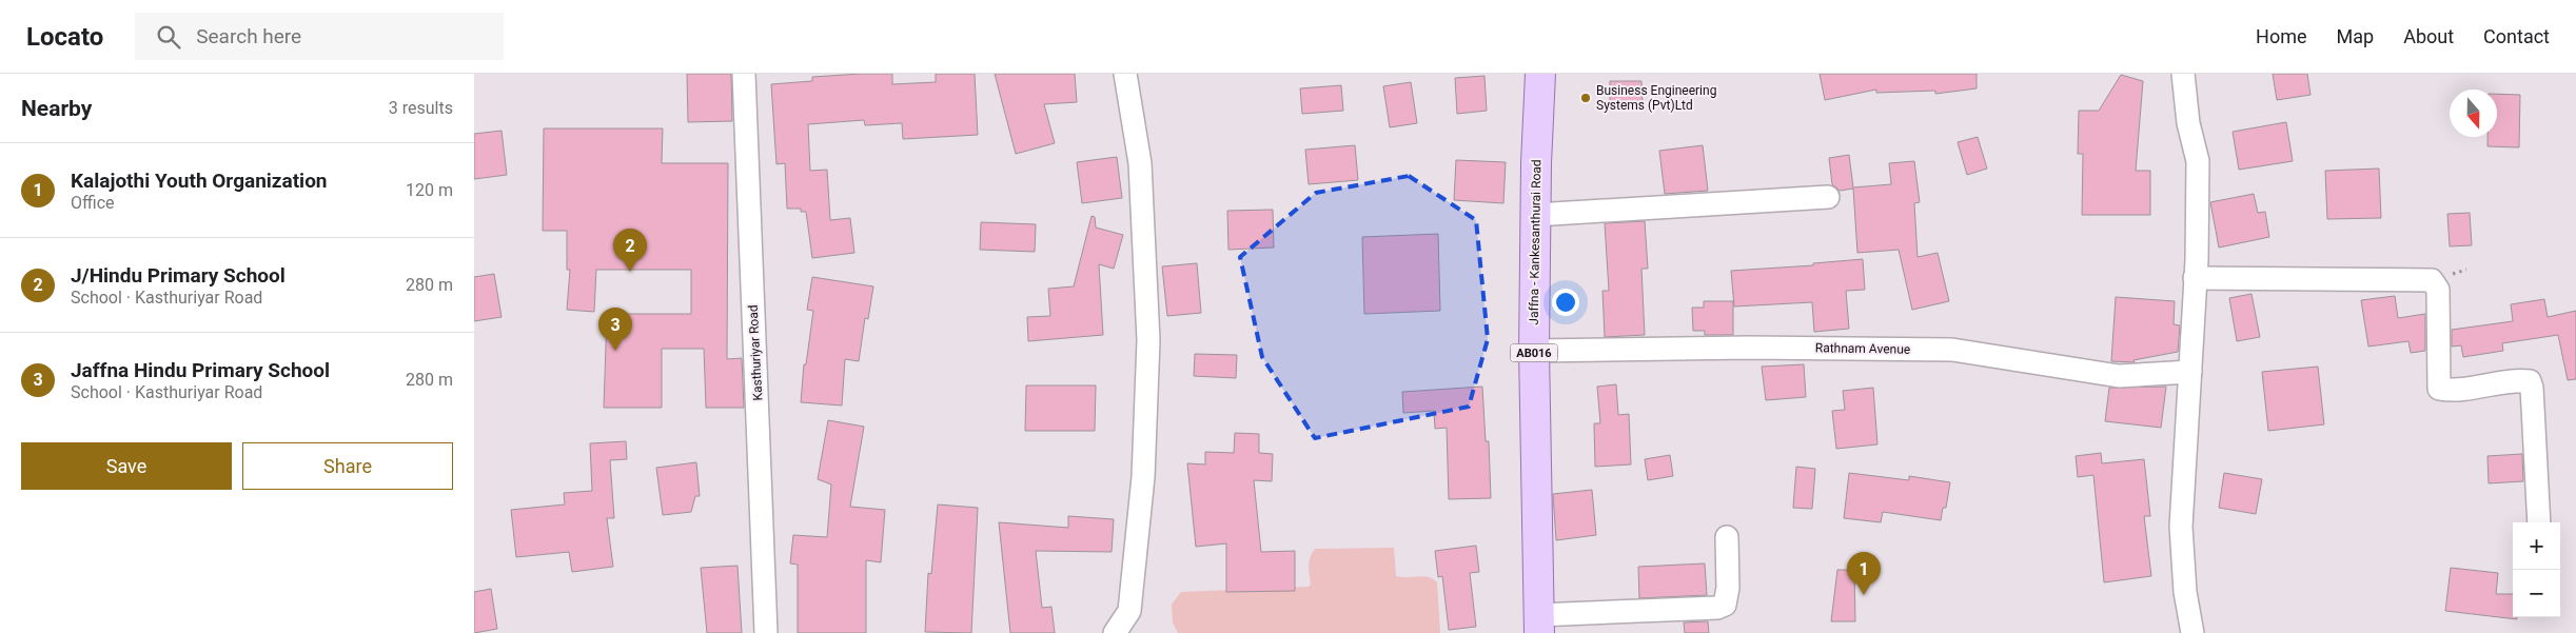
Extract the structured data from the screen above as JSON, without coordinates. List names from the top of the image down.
{
  "streets": {
    "main road": ["Jaffna - Kankesanthurai Road", "AB016"],
    "street": ["Rathnam Avenue", "Kasthuriyar Road"]
  },
  "crossings": [
    ["Jaffna - Kankesanthurai Road", "Rathnam Avenue"]
  ],
  "places": ["Business Engineering Systems (Pvt)Ltd"],
  "north": "bottom",
  "page": {
    "header": "Locato",
    "search": "Search here",
    "nav": [
      "Home",
      "Map",
      "About",
      "Contact"
    ],
    "heading": ["Nearby", "3 results"],
    "list": [
      {
        "mark": "1",
        "name": "Kalajothi Youth Organization",
        "note": "Office",
        "value": "120 m"
      },
      {
        "mark": "2",
        "name": "J/Hindu Primary School",
        "note": "School · Kasthuriyar Road",
        "value": "280 m"
      },
      {
        "mark": "3",
        "name": "Jaffna Hindu Primary School",
        "note": "School · Kasthuriyar Road",
        "value": "280 m"
      }
    ],
    "pins": ["2", "3", "1"],
    "buttons": ["Save", "Share"],
    "map_buttons": ["+", "−"]
  }
}
